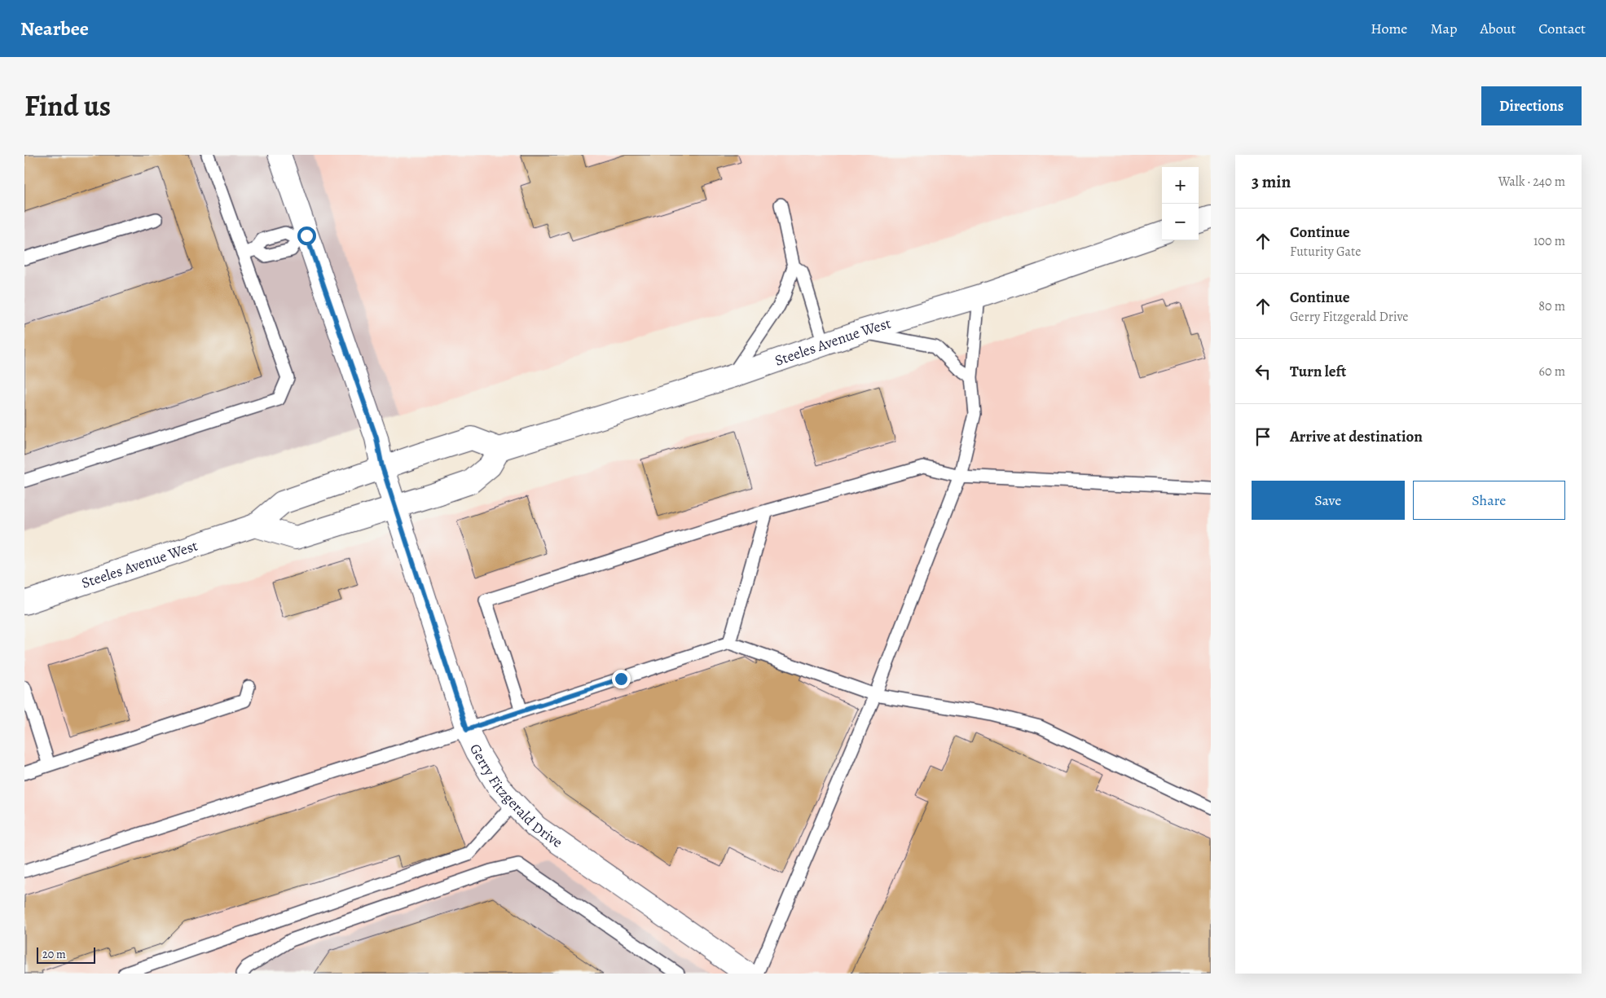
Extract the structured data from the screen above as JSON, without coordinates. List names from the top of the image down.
{
  "streets": {
    "main road": ["Steeles Avenue West", "Gerry Fitzgerald Drive"]
  },
  "crossings": [
    ["Steeles Avenue West", "Gerry Fitzgerald Drive"]
  ],
  "scale_bar": "20 m",
  "page": {
    "header": "Nearbee",
    "nav": [
      "Home",
      "Map",
      "About",
      "Contact"
    ],
    "title": "Find us",
    "buttons": [
      "Directions",
      ["Save", "Share"]
    ],
    "heading": ["3 min", "Walk · 240 m"],
    "map_buttons": ["+", "−"],
    "list": [
      ["Continue", "Futurity Gate", "100 m"],
      ["Continue", "Gerry Fitzgerald Drive", "80 m"],
      ["Turn left", "60 m"],
      "Arrive at destination"
    ],
    "scale": "20 m"
  }
}
